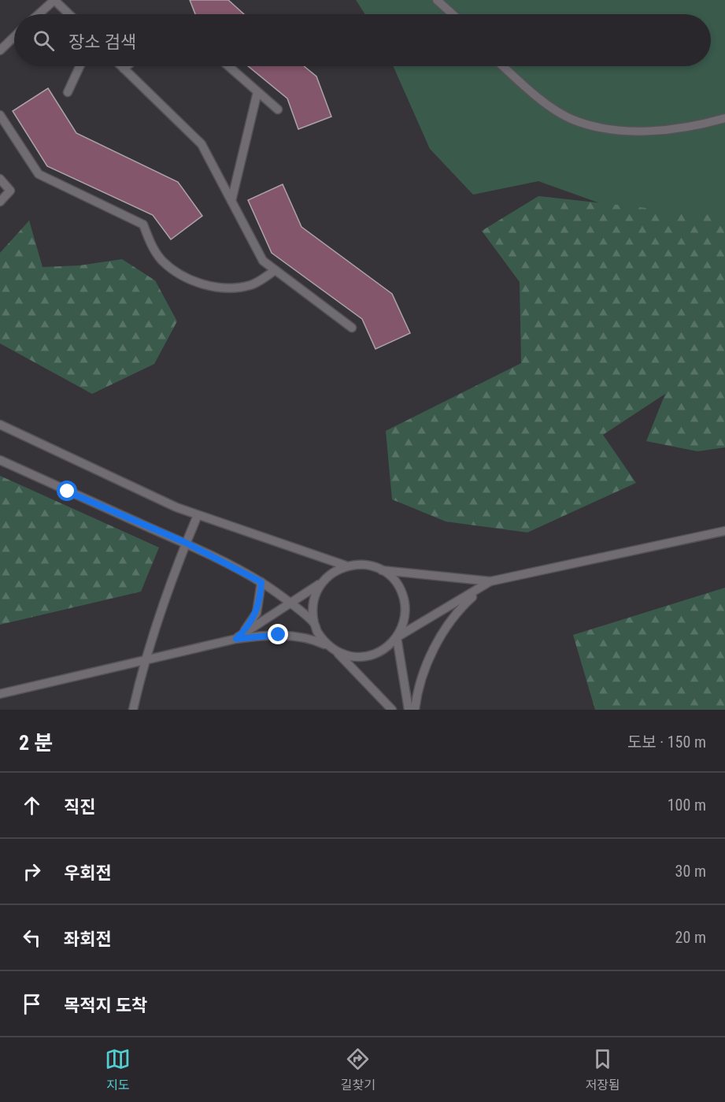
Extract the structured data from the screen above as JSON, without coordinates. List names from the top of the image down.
{
  "page": {
    "search": "장소 검색",
    "heading": ["2 분", "도보 · 150 m"],
    "list": [
      ["직진", "100 m"],
      ["우회전", "30 m"],
      ["좌회전", "20 m"],
      "목적지 도착"
    ],
    "nav": ["지도", "길찾기", "저장됨"]
  }
}
